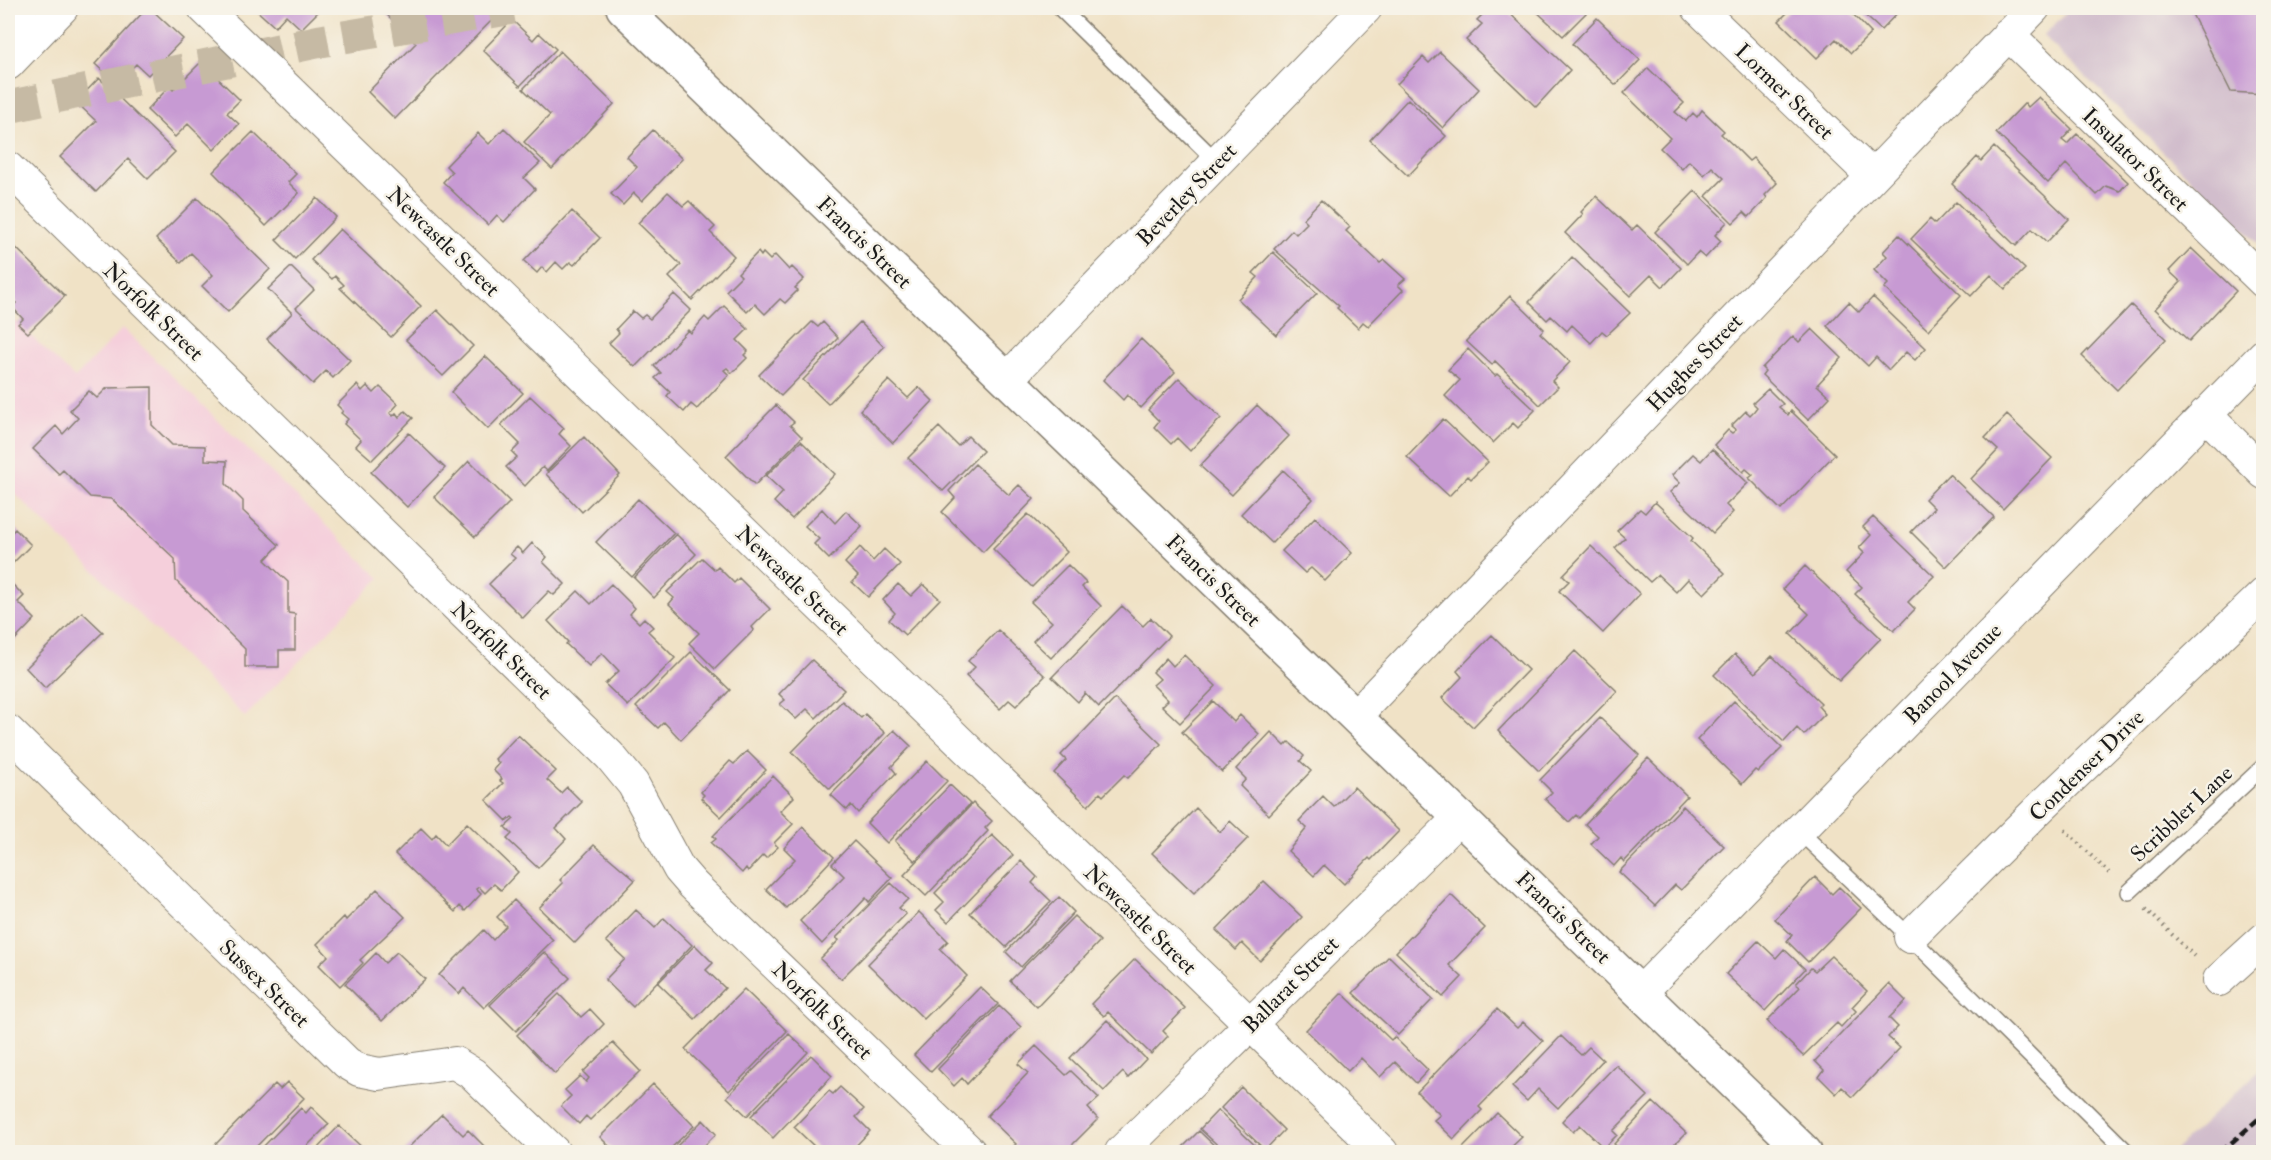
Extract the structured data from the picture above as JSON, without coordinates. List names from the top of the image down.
{
  "streets": {
    "main road": ["Francis Street"],
    "street": [
      "Lormer Street",
      "Insulator Street",
      "Beverley Street",
      "Newcastle Street",
      "Norfolk Street",
      "Hughes Street",
      "Banool Avenue",
      "Condenser Drive",
      "Sussex Street",
      "Ballarat Street"
    ],
    "lane": ["Scribbler Lane"]
  },
  "crossings": [
    ["Lormer Street", "Hughes Street"],
    ["Insulator Street", "Hughes Street"],
    ["Beverley Street", "Francis Street"],
    ["Newcastle Street", "Ballarat Street"],
    ["Francis Street", "Hughes Street"],
    ["Francis Street", "Banool Avenue"],
    ["Francis Street", "Ballarat Street"]
  ]
}
